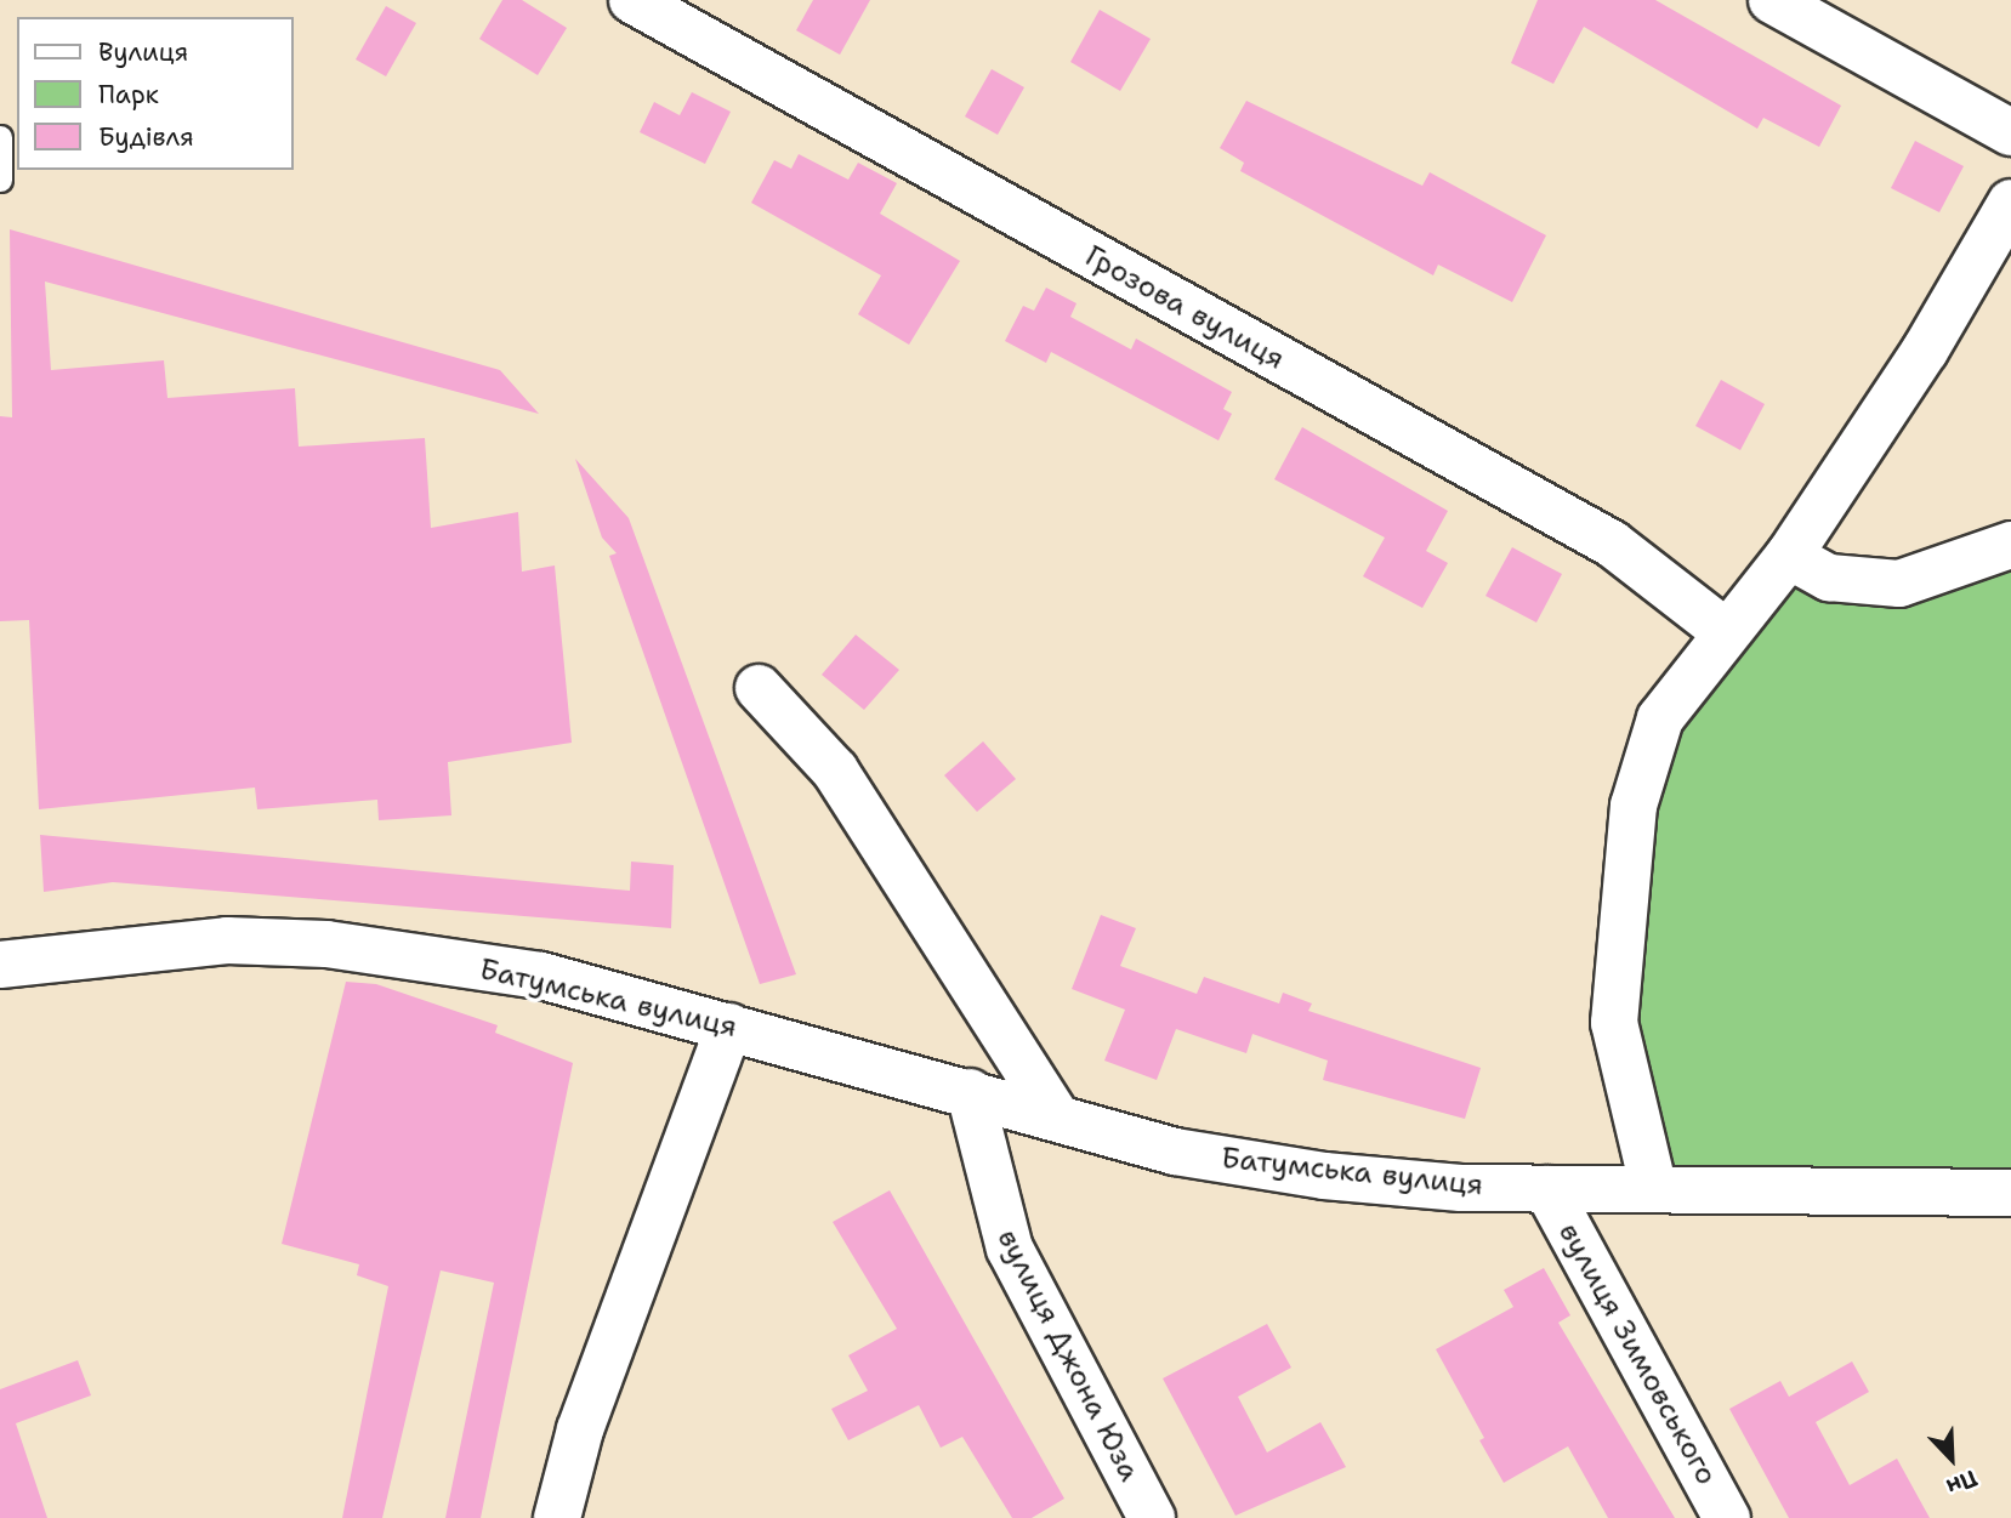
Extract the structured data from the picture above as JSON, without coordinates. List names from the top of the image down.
{
  "streets": {
    "street": [
      "Грозова вулиця",
      "Батумська вулиця",
      "вулиця Зимовського",
      "вулиця Джона Юза"
    ]
  },
  "crossings": [
    ["Батумська вулиця", "вулиця Зимовського"],
    ["Батумська вулиця", "вулиця Джона Юза"]
  ],
  "legend": ["Вулиця", "Парк", "Будівля"],
  "north": "bottom right"
}
